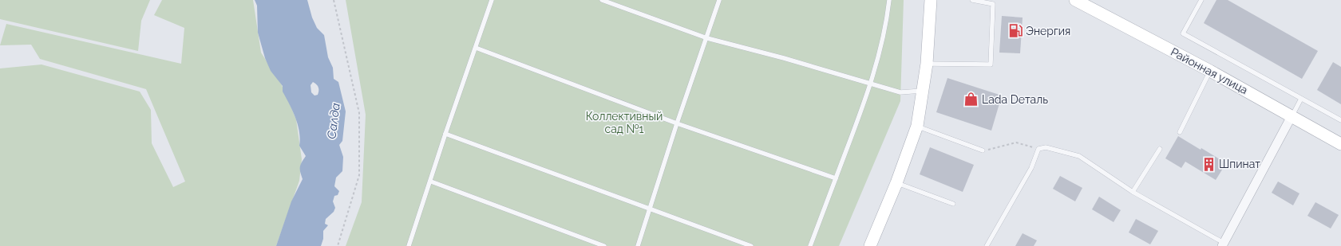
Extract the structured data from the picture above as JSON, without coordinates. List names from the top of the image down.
{
  "streets": {
    "main road": ["Районная улица"]
  },
  "water": ["Салда"],
  "parks": ["Коллективный сад №1"],
  "places": {
    "fuel station": ["Энергия"],
    "shop": ["Lada Dеталь"],
    "building": ["Шпинат"]
  }
}
